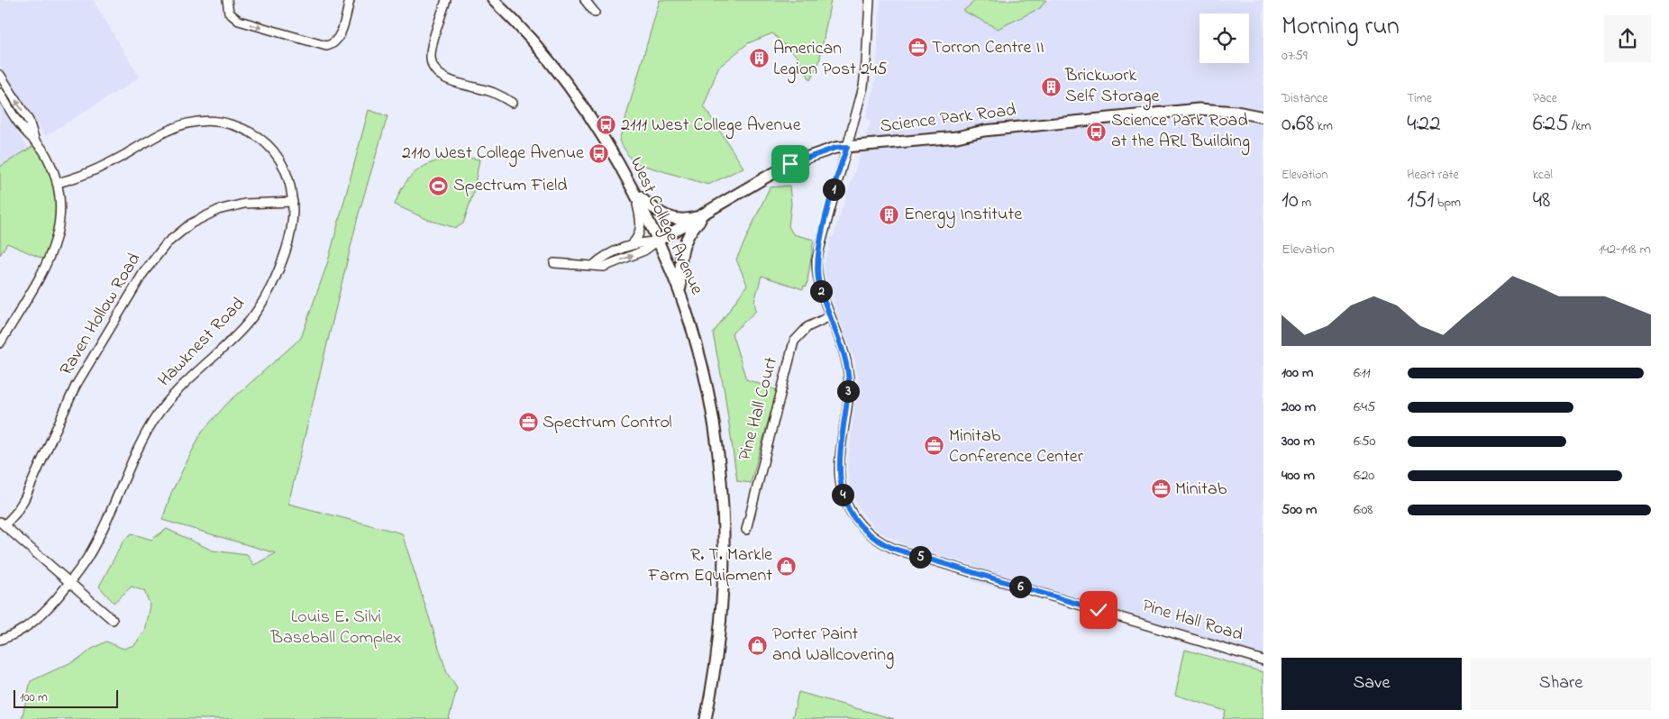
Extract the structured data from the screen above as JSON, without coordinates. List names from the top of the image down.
{
  "streets": {
    "main road": ["Science Park Road", "West College Avenue"],
    "street": [
      "Raven Hollow Road",
      "Hawknest Road",
      "Pine Hall Court",
      "Pine Hall Road"
    ]
  },
  "crossings": [
    ["Science Park Road", "West College Avenue"],
    ["Science Park Road", "Pine Hall Road"],
    ["Raven Hollow Road", "Hawknest Road"],
    ["Pine Hall Court", "Pine Hall Road"]
  ],
  "parks": ["Louis E. Silvi Baseball Complex"],
  "places": {
    "office": [
      "Torron Centre II",
      "Spectrum Control",
      "Minitab Conference Center",
      "Minitab"
    ],
    "building": ["American Legion Post 245", "Brickwork Self Storage", "Energy Institute"],
    "bus stop": ["2111 West College Avenue", "Science Park Road at the ARL Building", "2110 West College Avenue"],
    "sports": ["Spectrum Field"],
    "shop": ["R. T. Markle Farm Equipment", "Porter Paint and Wallcovering"]
  },
  "scale_bar": "100 m",
  "page": {
    "heading": ["Morning run", "07:59"],
    "stats": [
      ["Distance", "0.68 km"],
      ["Time", "4:22"],
      ["Pace", "6:25 /km"],
      ["Elevation", "10 m"],
      ["Heart rate", "151 bpm"],
      ["kcal", "48"]
    ],
    "pins": [
      "1",
      "2",
      "3",
      "4",
      "5",
      "6"
    ],
    "chart": ["Elevation", "142–148 m"],
    "list": [
      {
        "name": "100 m",
        "note": "6:11"
      },
      {
        "name": "200 m",
        "note": "6:45"
      },
      {
        "name": "300 m",
        "note": "6:50"
      },
      {
        "name": "400 m",
        "note": "6:20"
      },
      {
        "name": "500 m",
        "note": "6:08"
      }
    ],
    "buttons": ["Save", "Share"],
    "scale": "100 m"
  }
}
